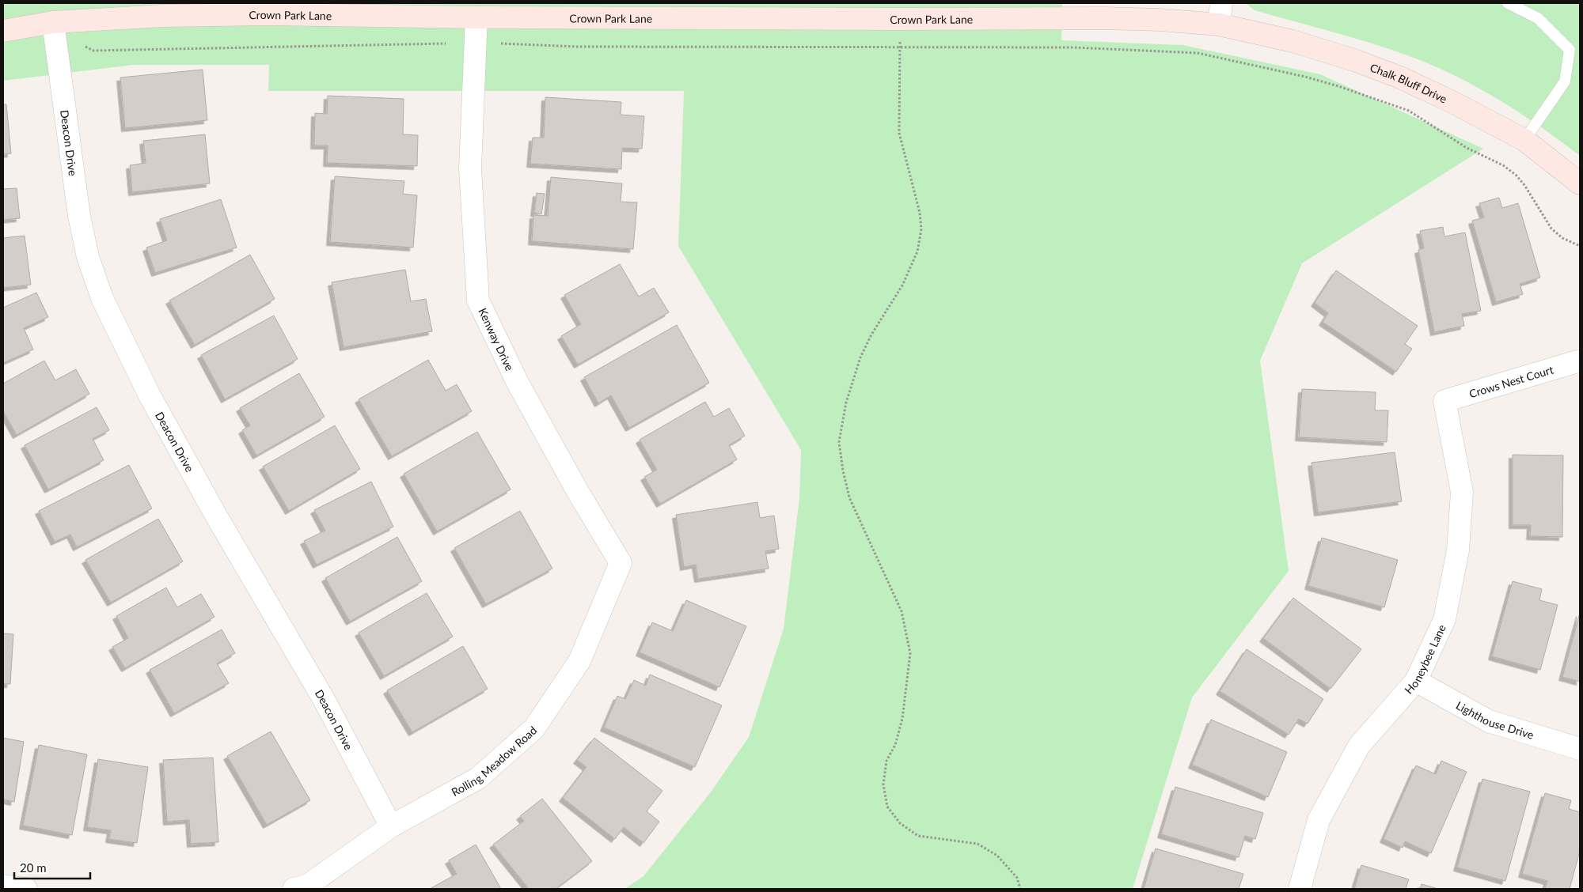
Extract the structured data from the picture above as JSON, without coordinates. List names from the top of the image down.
{
  "streets": {
    "street": [
      "Crown Park Lane",
      "Chalk Bluff Drive",
      "Deacon Drive",
      "Kenway Drive",
      "Crows Nest Court",
      "Honeybee Lane",
      "Lighthouse Drive",
      "Rolling Meadow Road"
    ]
  },
  "crossings": [
    ["Crown Park Lane", "Chalk Bluff Drive"],
    ["Crown Park Lane", "Deacon Drive"],
    ["Crown Park Lane", "Kenway Drive"],
    ["Deacon Drive", "Rolling Meadow Road"],
    ["Kenway Drive", "Rolling Meadow Road"],
    ["Crows Nest Court", "Honeybee Lane"],
    ["Honeybee Lane", "Lighthouse Drive"]
  ],
  "scale_bar": "20 m"
}
